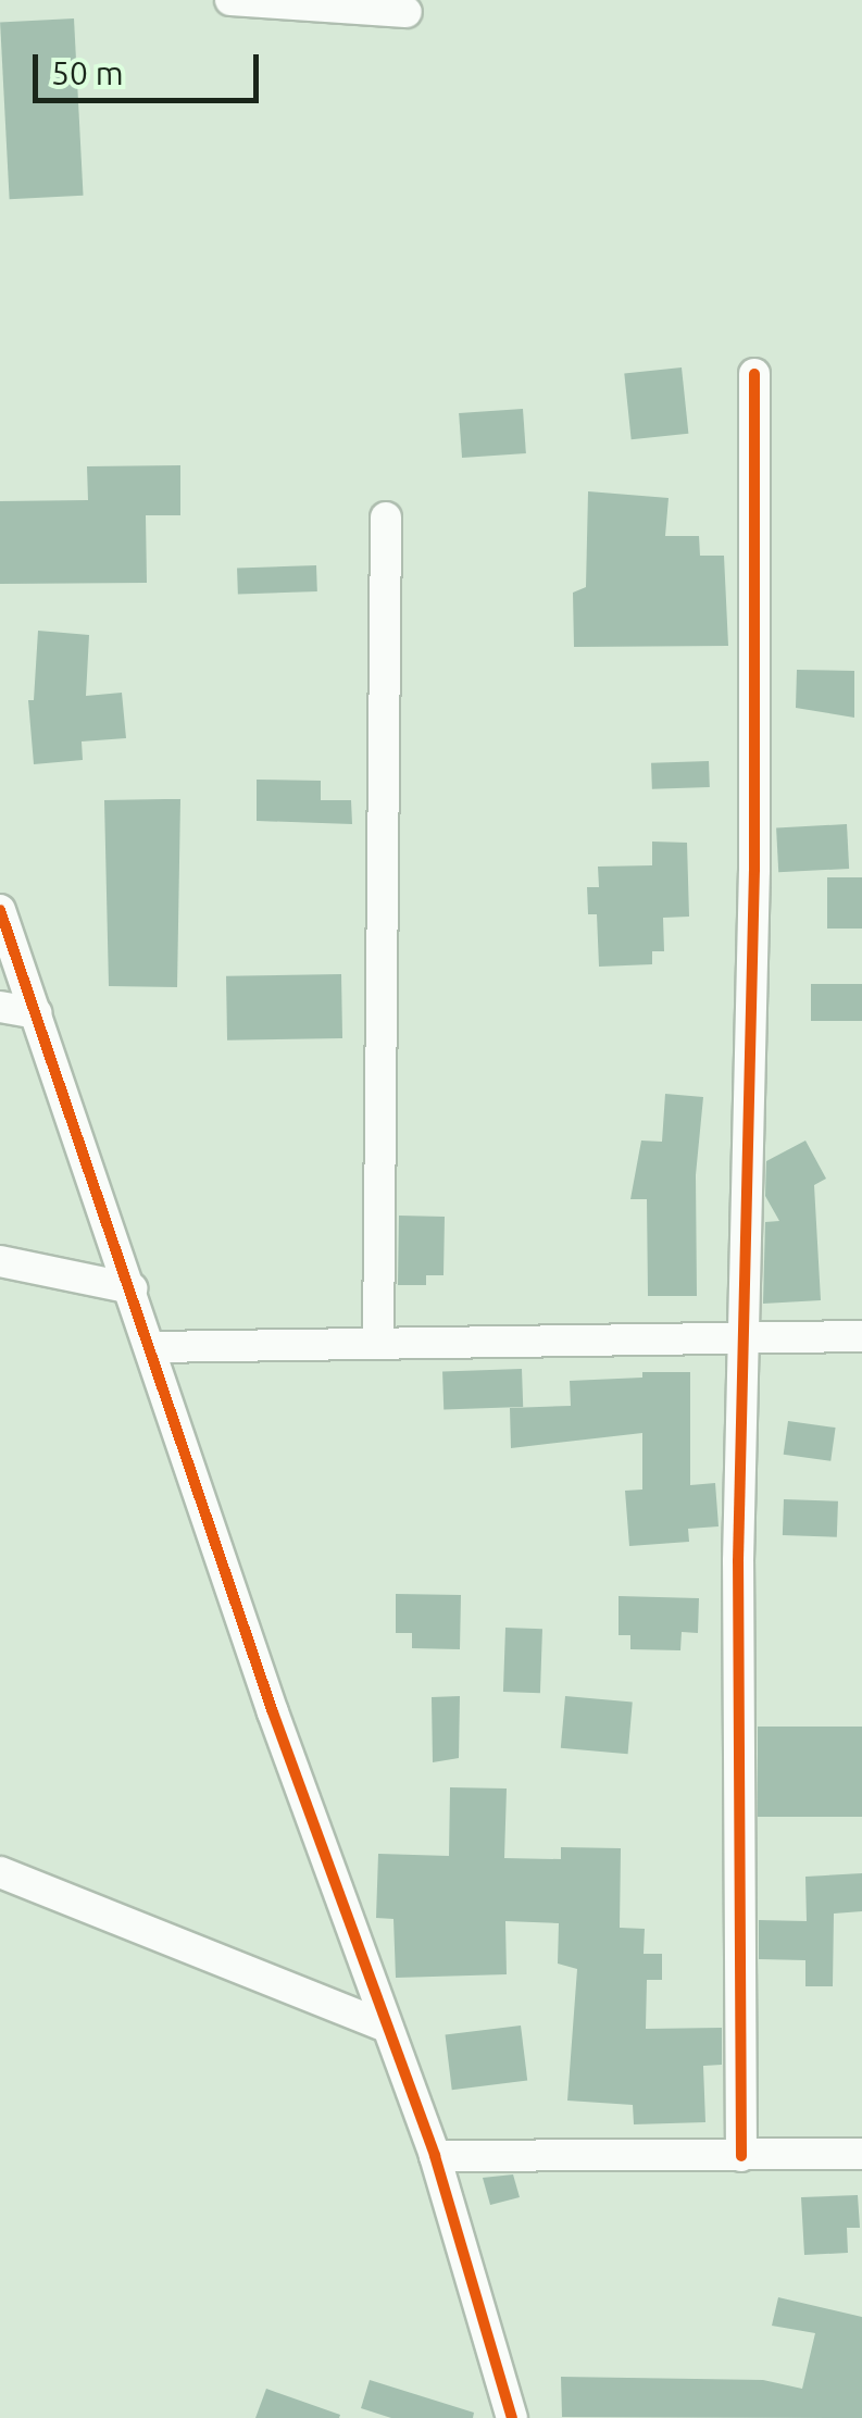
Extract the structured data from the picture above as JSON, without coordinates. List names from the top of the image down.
{
  "scale_bar": "50 m"
}
